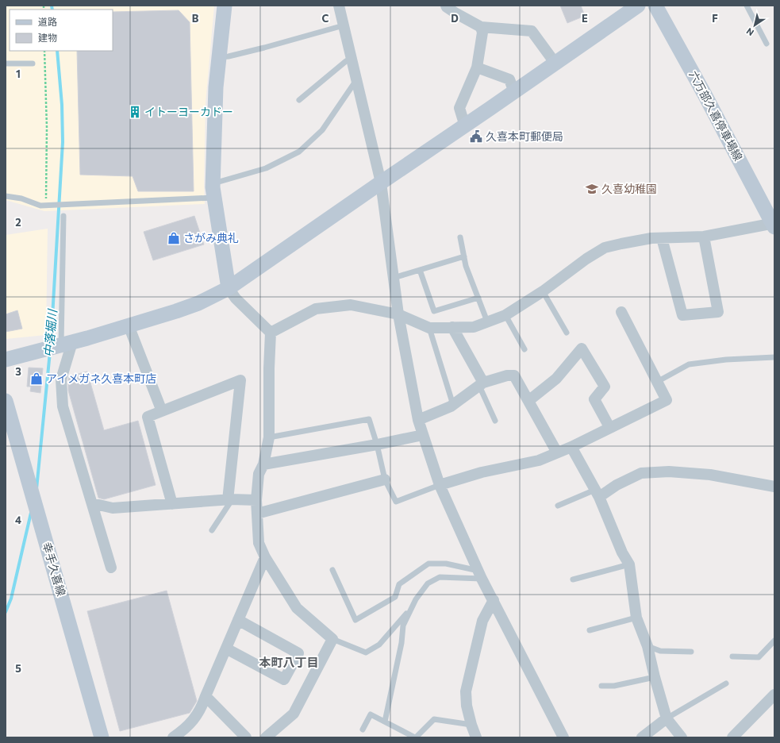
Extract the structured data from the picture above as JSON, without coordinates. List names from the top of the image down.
{
  "streets": {
    "street": ["六万部久喜停車場線", "幸手久喜線"]
  },
  "districts": ["本町八丁目"],
  "water": ["中落堀川"],
  "places": {
    "building": ["イトーヨーカドー"],
    "public building": ["久喜本町郵便局"],
    "school or university": ["久喜幼稚園"],
    "shop": ["さがみ典礼", "アイメガネ久喜本町店"]
  },
  "legend": ["道路", "建物"],
  "north": "bottom left",
  "grid": {
    "columns": [
      "B",
      "C",
      "D",
      "E",
      "F"
    ],
    "rows": [
      "1",
      "2",
      "3",
      "4",
      "5"
    ]
  }
}
